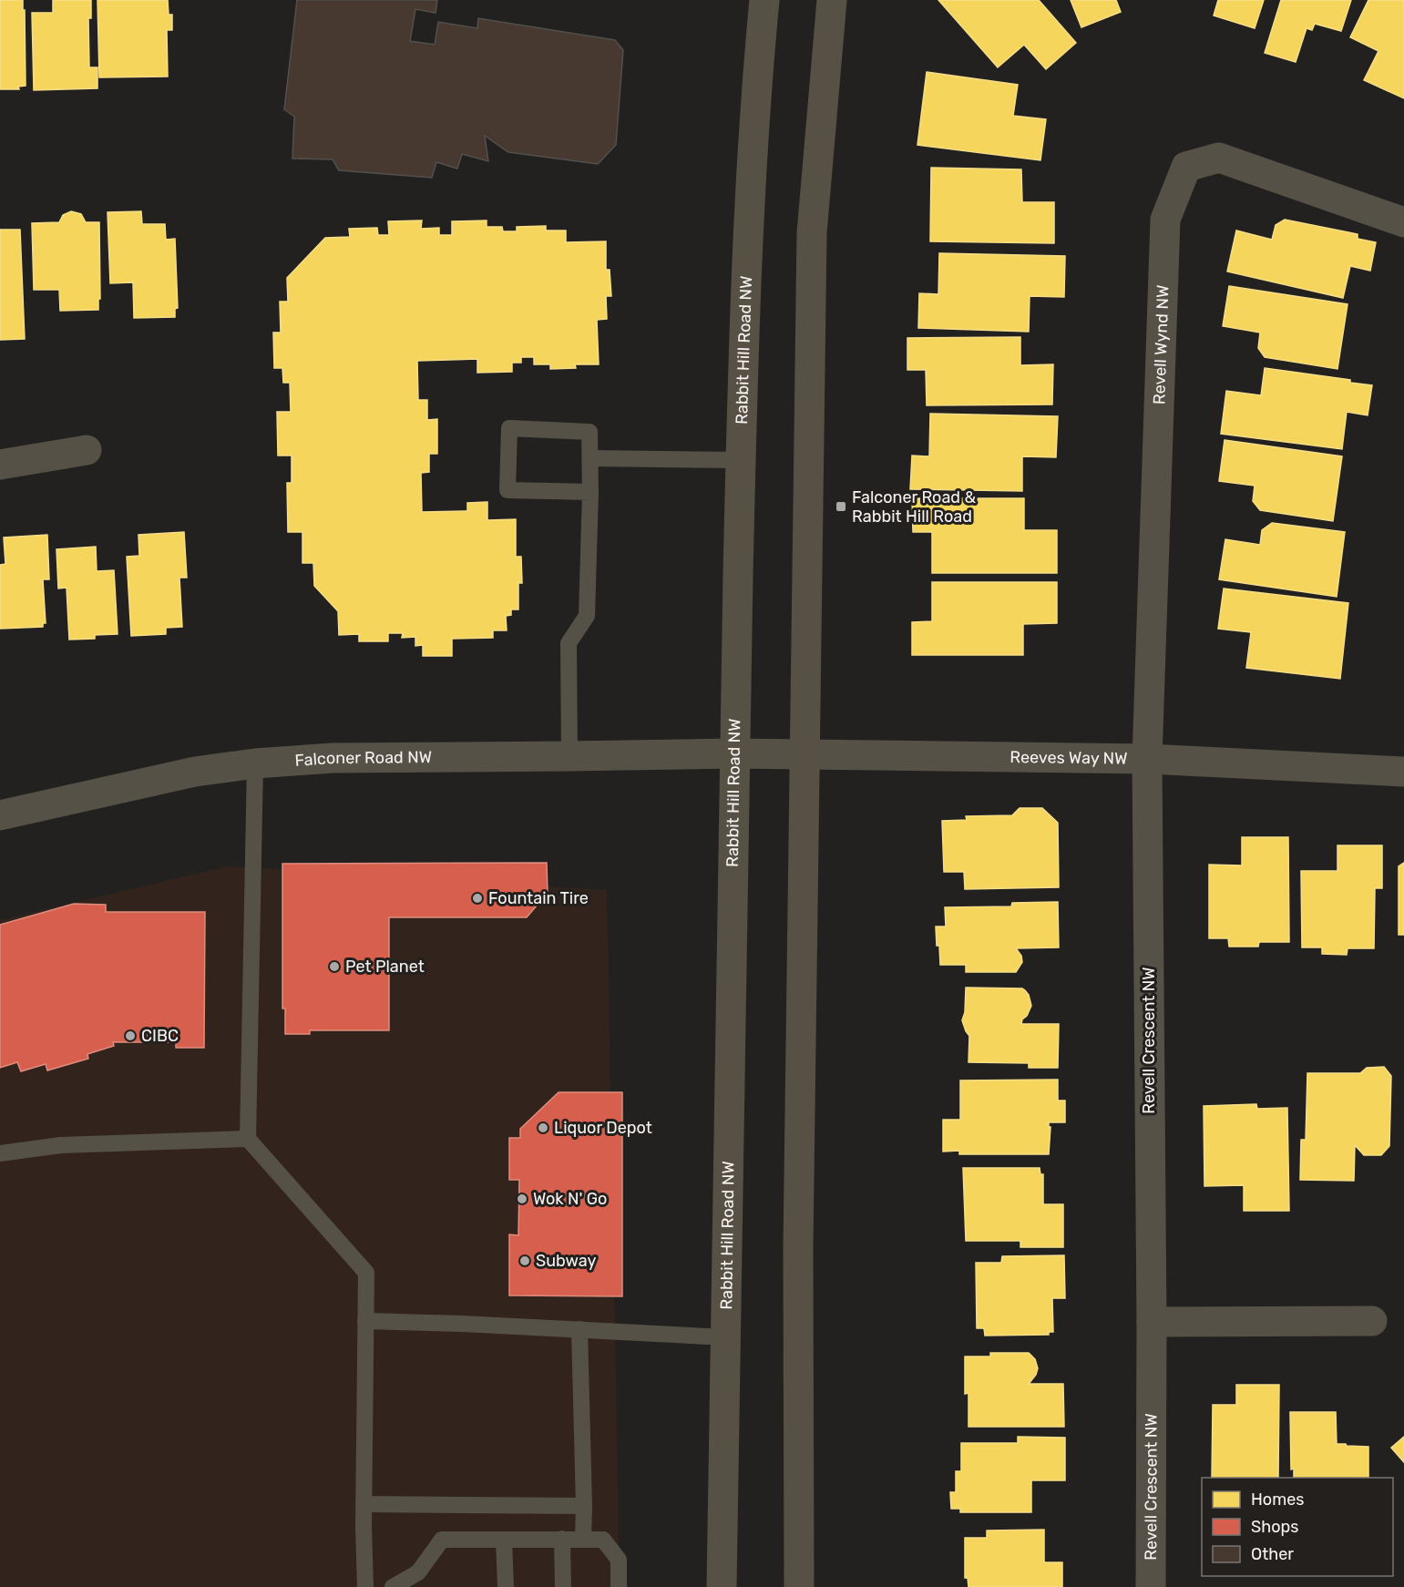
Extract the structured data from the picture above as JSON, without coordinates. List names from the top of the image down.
{
  "streets": {
    "main road": ["Rabbit Hill Road NW"],
    "street": [
      "Revell Wynd NW",
      "Reeves Way NW",
      "Falconer Road NW",
      "Revell Crescent NW"
    ]
  },
  "crossings": [
    ["Revell Wynd NW", "Reeves Way NW"],
    ["Revell Wynd NW", "Revell Crescent NW"],
    ["Rabbit Hill Road NW", "Reeves Way NW"],
    ["Rabbit Hill Road NW", "Falconer Road NW"],
    ["Reeves Way NW", "Falconer Road NW"],
    ["Reeves Way NW", "Revell Crescent NW"]
  ],
  "places": {
    "transit": ["Falconer Road & Rabbit Hill Road"],
    "other": [
      "Fountain Tire",
      "Pet Planet",
      "CIBC",
      "Liquor Depot",
      "Wok N' Go",
      "Subway"
    ]
  },
  "legend": ["Homes", "Shops", "Other"]
}
